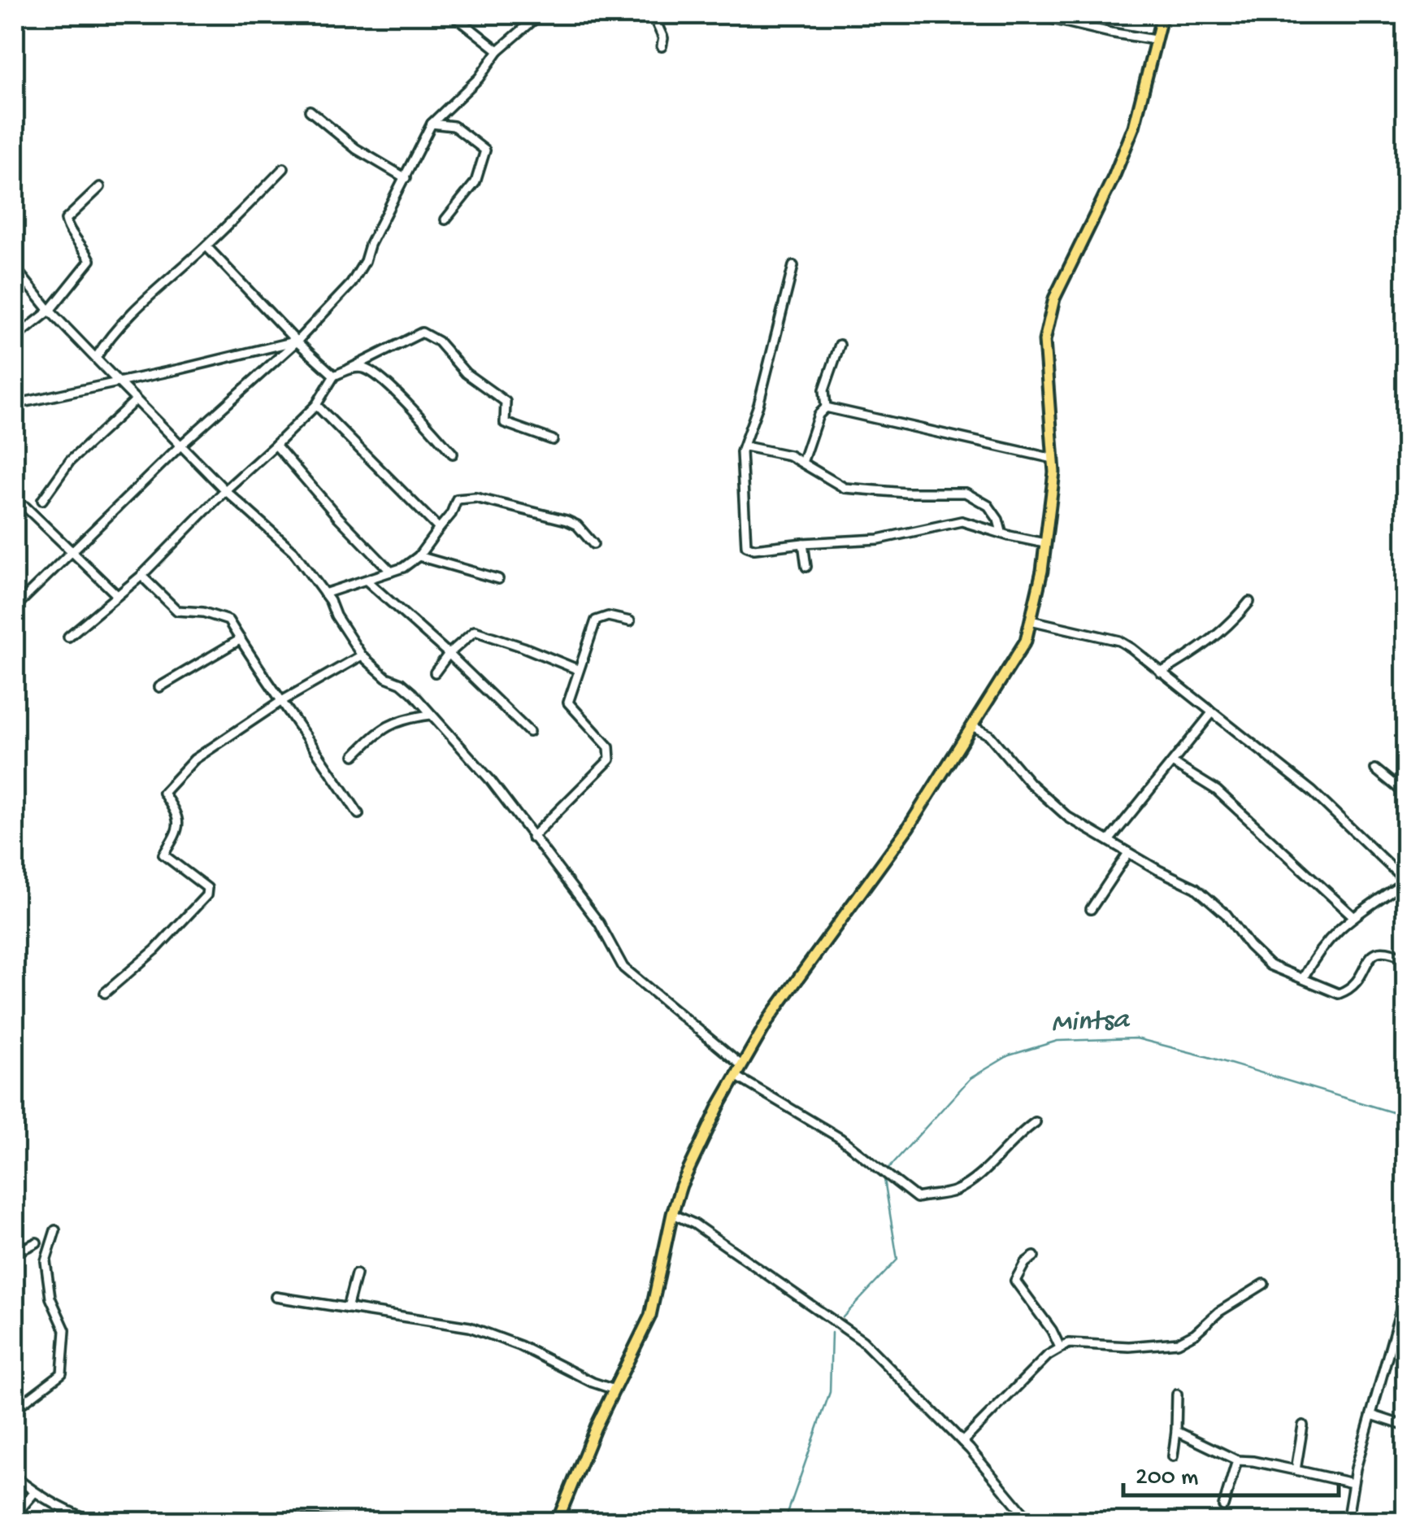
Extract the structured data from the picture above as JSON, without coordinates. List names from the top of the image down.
{
  "water": ["Mintsa"],
  "scale_bar": "200 m"
}
